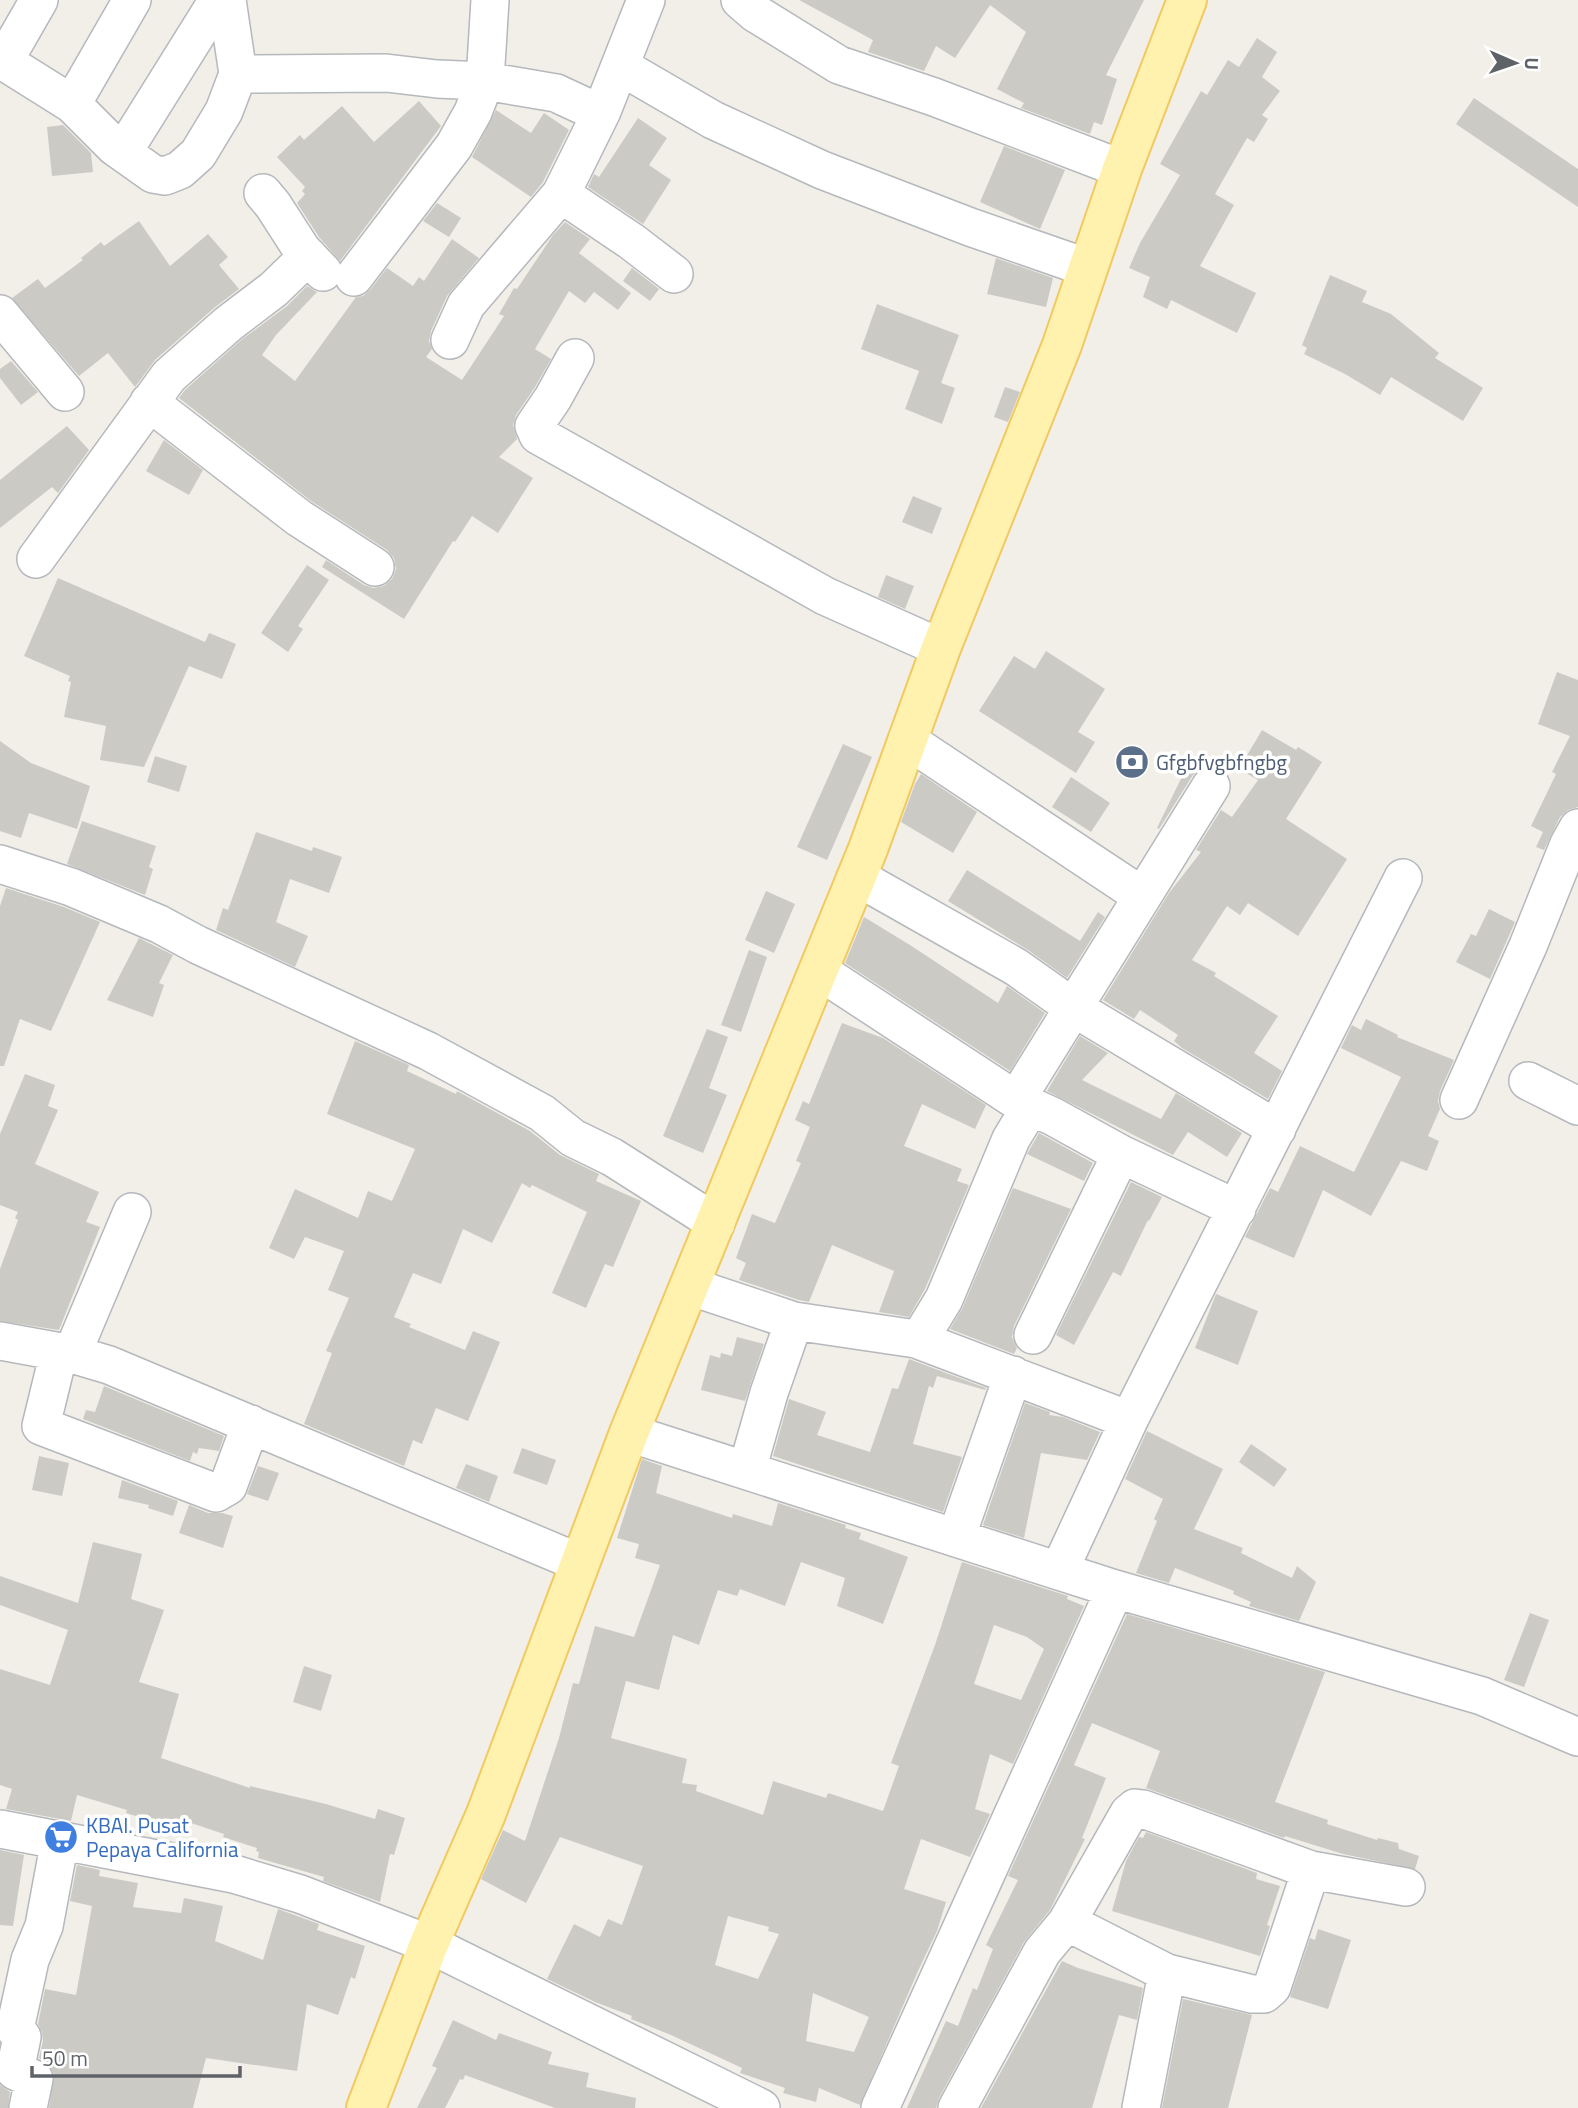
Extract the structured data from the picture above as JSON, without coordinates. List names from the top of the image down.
{
  "places": {
    "bank": ["Gfgbfvgbfngbg"],
    "supermarket": ["KBAI. Pusat Pepaya California"]
  },
  "scale_bar": "50 m",
  "north": "right"
}
